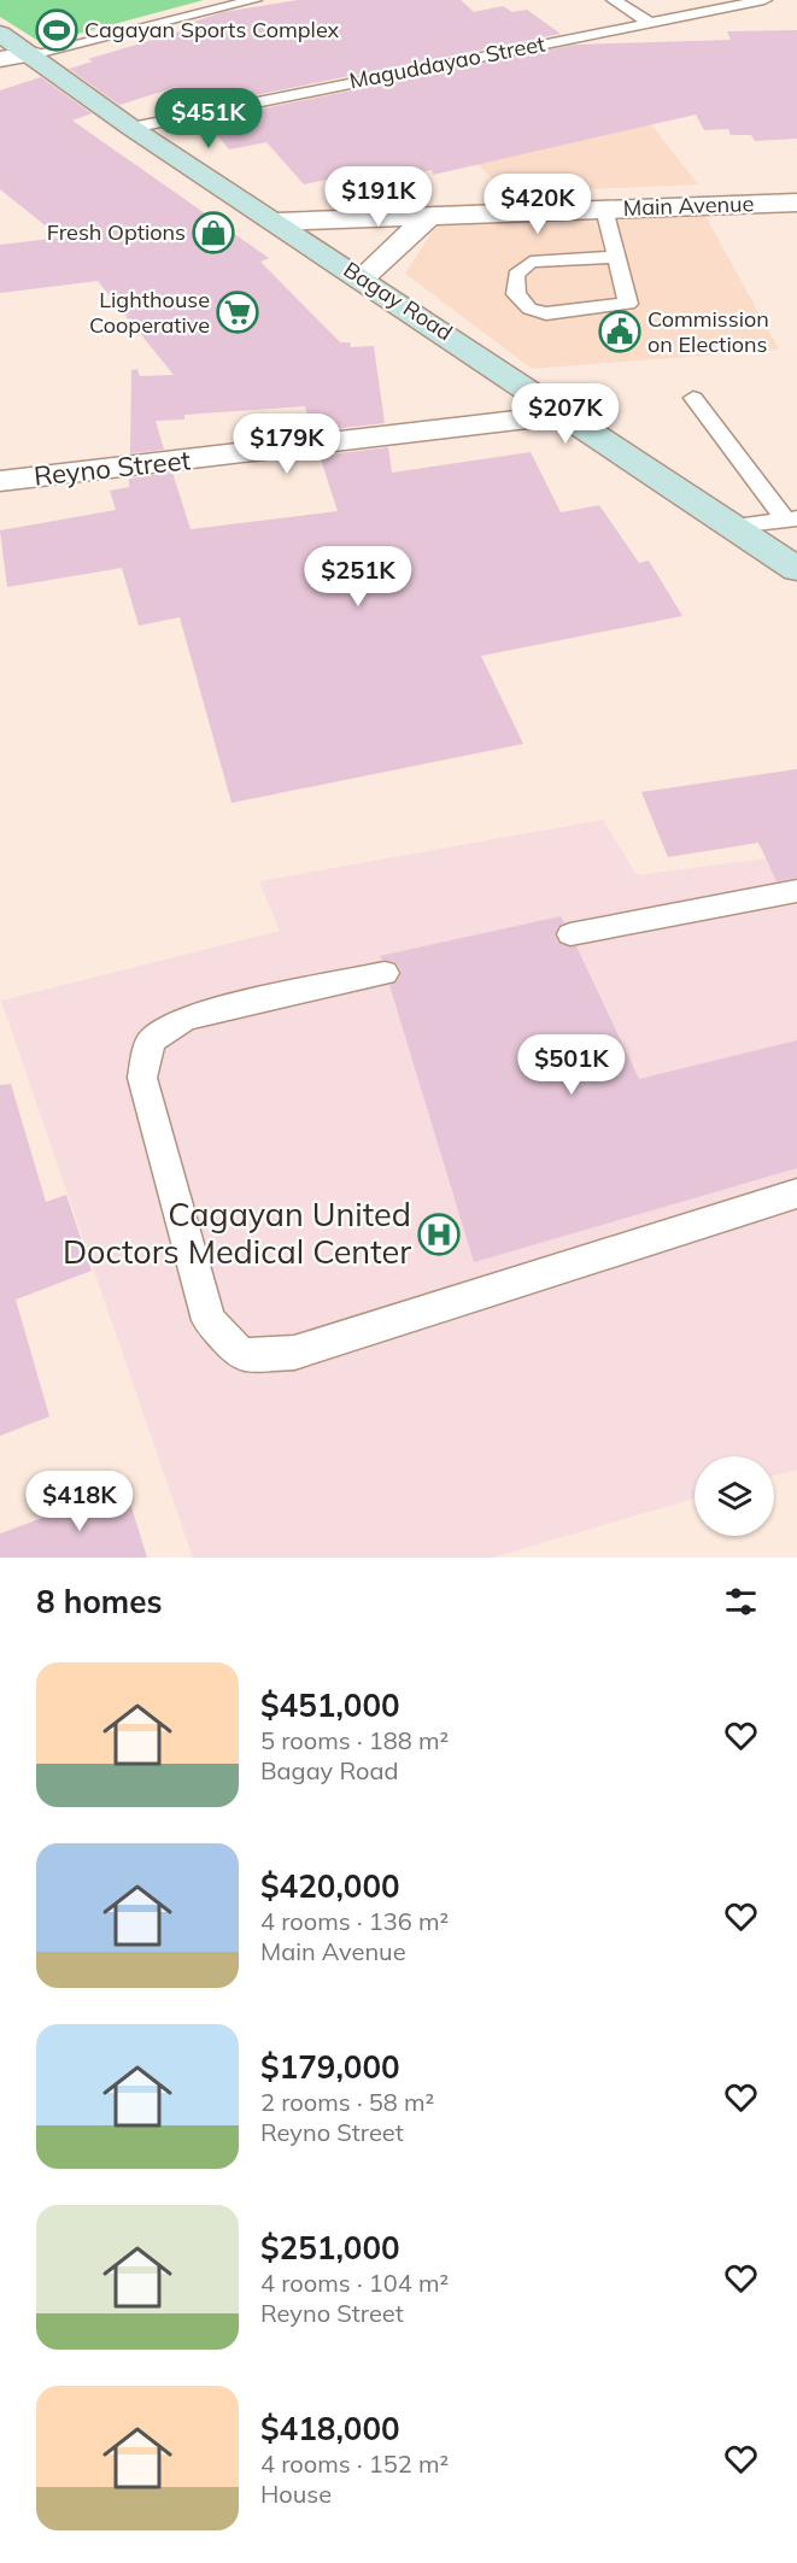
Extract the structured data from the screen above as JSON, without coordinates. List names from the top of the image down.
{
  "streets": {
    "main road": ["Bagay Road"],
    "street": ["Main Avenue", "Reyno Street"],
    "lane": ["Maguddayao Street"]
  },
  "crossings": [
    ["Maguddayao Street", "Bagay Road"],
    ["Main Avenue", "Bagay Road"],
    ["Bagay Road", "Reyno Street"]
  ],
  "places": {
    "sports": ["Cagayan Sports Complex"],
    "shop": ["Fresh Options"],
    "supermarket": ["Lighthouse Cooperative"],
    "public building": ["Commission on Elections"],
    "hospital": ["Cagayan United Doctors Medical Center"]
  },
  "page": {
    "price": [
      "$451K",
      "$191K",
      "$420K",
      "$207K",
      "$179K",
      "$251K",
      "$501K",
      "$418K"
    ],
    "heading": "8 homes",
    "list": [
      {
        "name": "$451,000",
        "note": "5 rooms · 188 m² · Bagay Road"
      },
      {
        "name": "$420,000",
        "note": "4 rooms · 136 m² · Main Avenue"
      },
      {
        "name": "$179,000",
        "note": "2 rooms · 58 m² · Reyno Street"
      },
      {
        "name": "$251,000",
        "note": "4 rooms · 104 m² · Reyno Street"
      },
      {
        "name": "$418,000",
        "note": "4 rooms · 152 m² · House"
      }
    ]
  }
}
